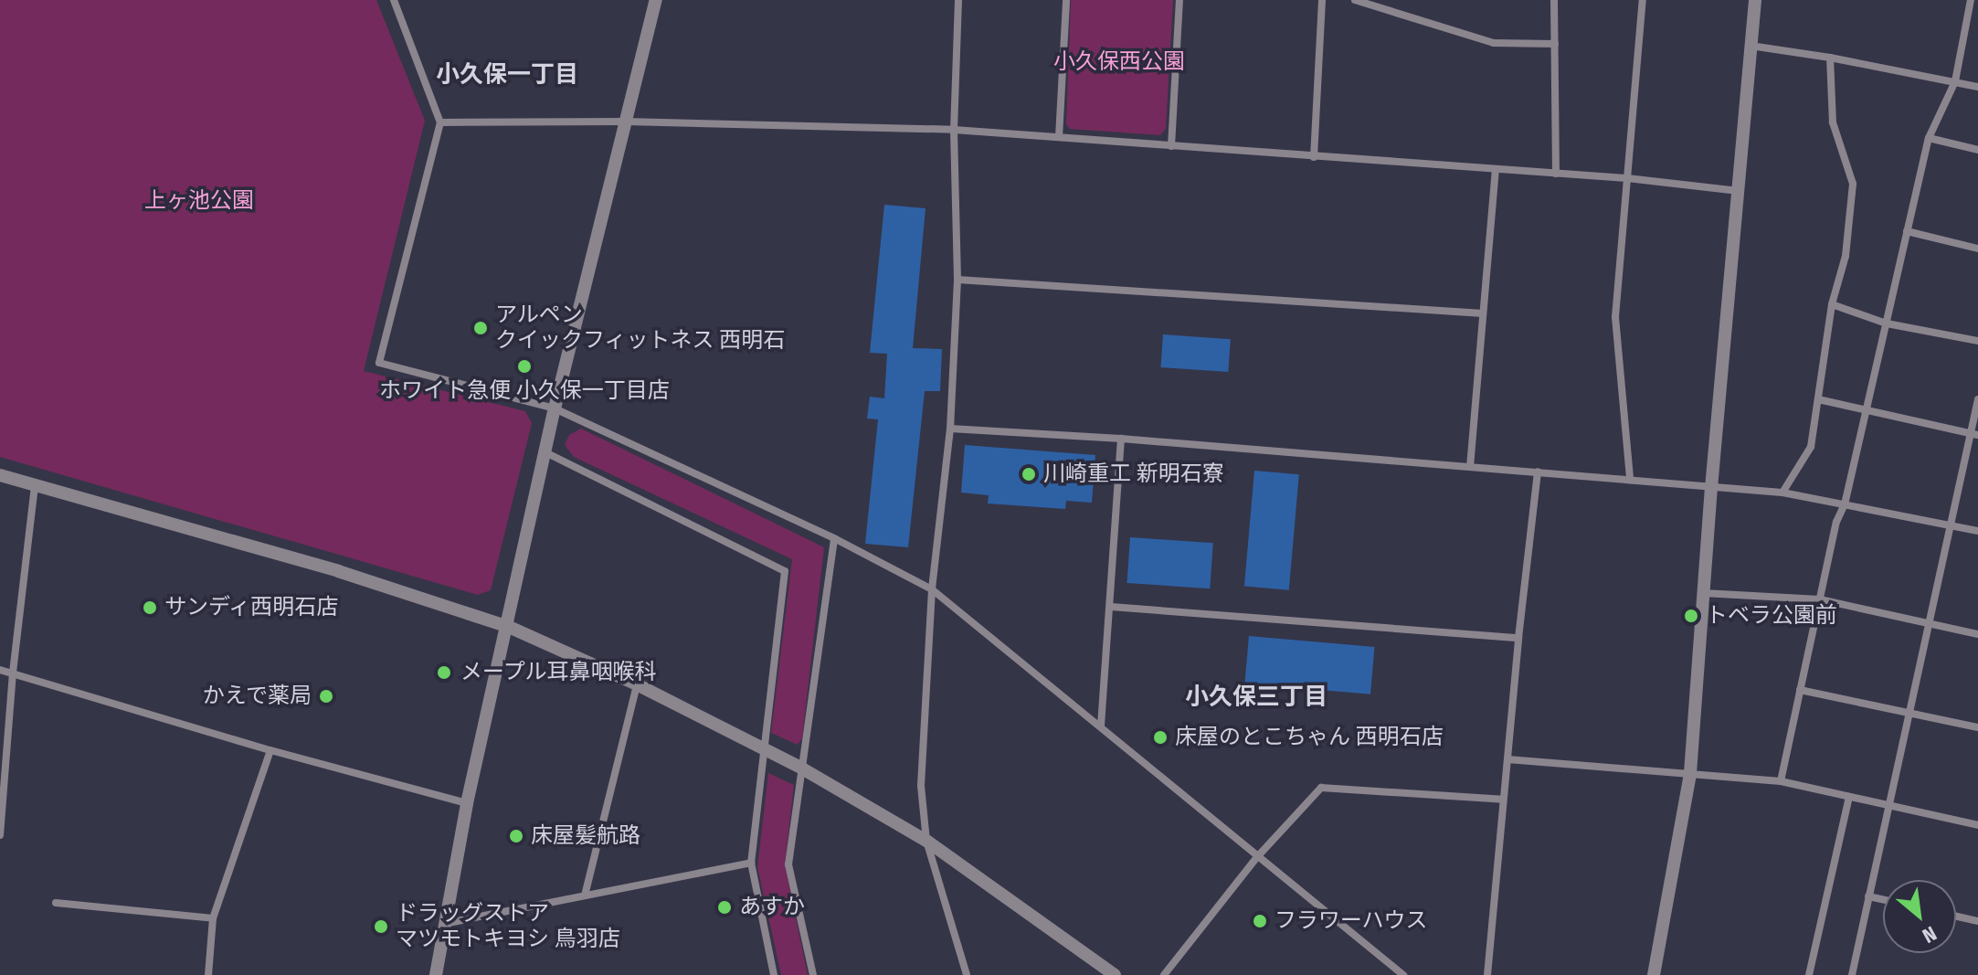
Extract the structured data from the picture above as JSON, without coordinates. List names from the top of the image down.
{
  "districts": ["小久保一丁目", "小久保三丁目"],
  "parks": ["小久保西公園", "上ヶ池公園"],
  "places": [
    "アルペン クイックフィットネス 西明石",
    "ホワイト急便 小久保一丁目店",
    "川崎重工 新明石寮",
    "サンディ西明石店",
    "トベラ公園前",
    "メープル耳鼻咽喉科",
    "かえで薬局",
    "床屋のとこちゃん 西明石店",
    "床屋髪航路",
    "あすか",
    "フラワーハウス",
    "ドラッグストア マツモトキヨシ 鳥羽店"
  ],
  "north": "bottom right"
}
